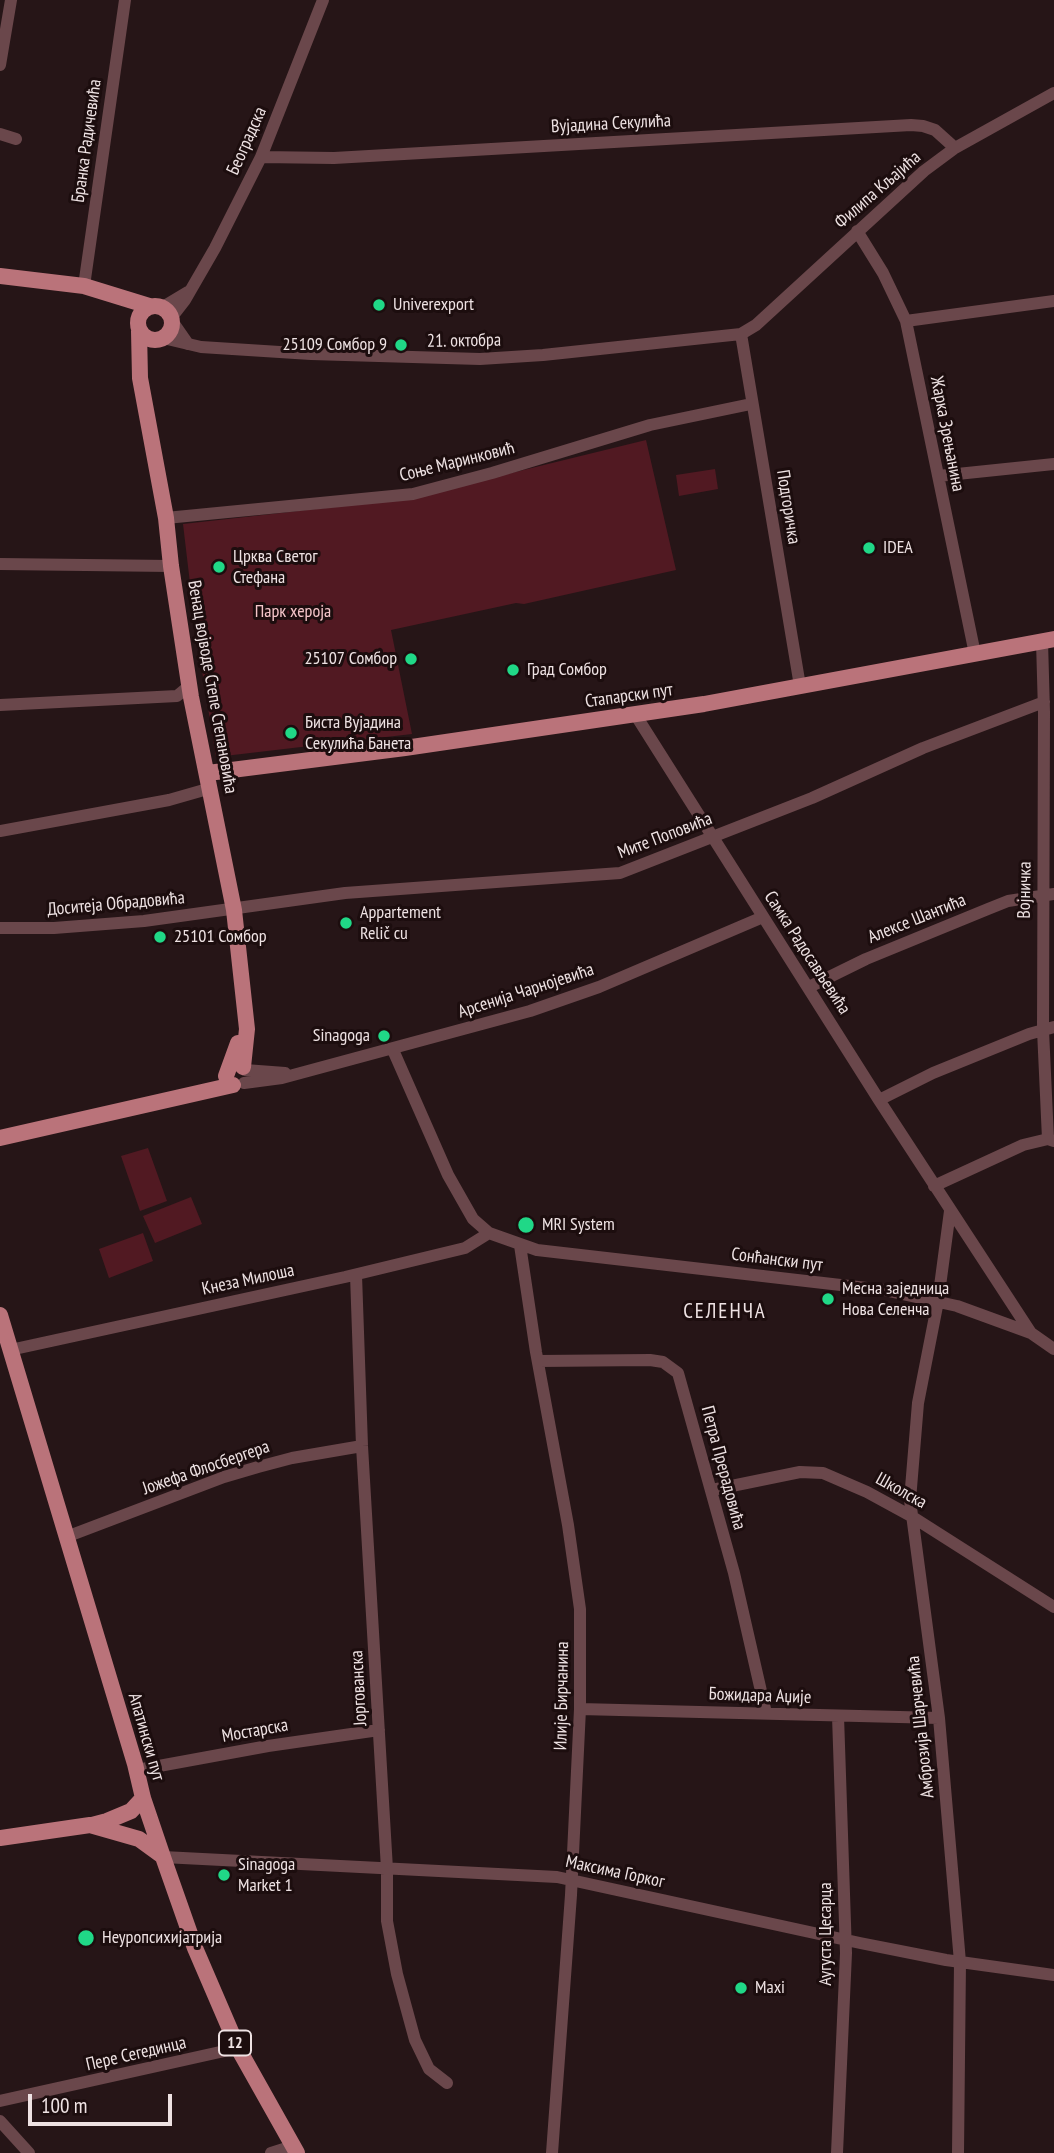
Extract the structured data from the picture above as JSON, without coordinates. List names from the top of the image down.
{
  "streets": {
    "main road": [
      "Венац војводе Степе Степановића",
      "Стапарски пут",
      "Апатински пут",
      "12"
    ],
    "street": [
      "Вујадина Секулића",
      "Бранка Радичевића",
      "Београдска",
      "Филипа Кљајића",
      "21. октобра",
      "Жарка Зрењанина",
      "Соње Маринковић",
      "Подгоричка",
      "Мите Поповића",
      "Војничка",
      "Доситеја Обрадовића",
      "Алексе Шантића",
      "Самка Радосављевића",
      "Арсенија Чарнојевића",
      "Сонћански пут",
      "Кнеза Милоша",
      "Јожефа Флосбергера",
      "Петра Прерадовића",
      "Школска",
      "Јоргованска",
      "Илије Бирчанина",
      "Божидара Аџије",
      "Амброзија Шарчевића",
      "Мостарска",
      "Максима Горког",
      "Аугуста Цесарца",
      "Пере Сегединца"
    ]
  },
  "crossings": [
    ["Вујадина Секулића", "Београдска"],
    ["Вујадина Секулића", "Филипа Кљајића"],
    ["Београдска", "21. октобра"],
    ["Београдска", "Венац војводе Степе Степановића"],
    ["Филипа Кљајића", "21. октобра"],
    ["Филипа Кљајића", "Жарка Зрењанина"],
    ["Филипа Кљајића", "Подгоричка"],
    ["21. октобра", "Подгоричка"],
    ["21. октобра", "Венац војводе Степе Степановића"],
    ["Жарка Зрењанина", "Стапарски пут"],
    ["Соње Маринковић", "Подгоричка"],
    ["Соње Маринковић", "Венац војводе Степе Степановића"],
    ["Подгоричка", "Стапарски пут"],
    ["Венац војводе Степе Степановића", "Стапарски пут"],
    ["Венац војводе Степе Степановића", "Мите Поповића"],
    ["Венац војводе Степе Степановића", "Доситеја Обрадовића"],
    ["Венац војводе Степе Степановића", "Арсенија Чарнојевића"],
    ["Стапарски пут", "Војничка"],
    ["Стапарски пут", "Самка Радосављевића"],
    ["Мите Поповића", "Војничка"],
    ["Мите Поповића", "Доситеја Обрадовића"],
    ["Мите Поповића", "Самка Радосављевића"],
    ["Војничка", "Алексе Шантића"],
    ["Алексе Шантића", "Самка Радосављевића"],
    ["Самка Радосављевића", "Арсенија Чарнојевића"],
    ["Самка Радосављевића", "Сонћански пут"],
    ["Сонћански пут", "Кнеза Милоша"],
    ["Сонћански пут", "Илије Бирчанина"],
    ["Сонћански пут", "Амброзија Шарчевића"],
    ["Кнеза Милоша", "Јоргованска"],
    ["Кнеза Милоша", "Апатински пут"],
    ["Јожефа Флосбергера", "Јоргованска"],
    ["Јожефа Флосбергера", "Апатински пут"],
    ["Петра Прерадовића", "Школска"],
    ["Петра Прерадовића", "Илије Бирчанина"],
    ["Петра Прерадовића", "Божидара Аџије"],
    ["Школска", "Амброзија Шарчевића"],
    ["Јоргованска", "Мостарска"],
    ["Јоргованска", "Максима Горког"],
    ["Илије Бирчанина", "Божидара Аџије"],
    ["Илије Бирчанина", "Максима Горког"],
    ["Божидара Аџије", "Амброзија Шарчевића"],
    ["Божидара Аџије", "Аугуста Цесарца"],
    ["Амброзија Шарчевића", "Максима Горког"],
    ["Мостарска", "Апатински пут"],
    ["Апатински пут", "Максима Горког"],
    ["Апатински пут", "Пере Сегединца"],
    ["Максима Горког", "Аугуста Цесарца"]
  ],
  "districts": ["СЕЛЕНЧА"],
  "parks": ["Парк хероја"],
  "places": [
    "Univerexport",
    "25109 Сомбор 9",
    "IDEA",
    "Црква Светог Стефана",
    "25107 Сомбор",
    "Град Сомбор",
    "Биста Вујадина Секулића Банета",
    "Appartement Relič cu",
    "25101 Сомбор",
    "Sinagoga",
    "MRI System",
    "Месна заједница Нова Селенча",
    "Sinagoga Market 1",
    "Неуропсихијатрија",
    "Maxi"
  ],
  "scale_bar": "100 m"
}
